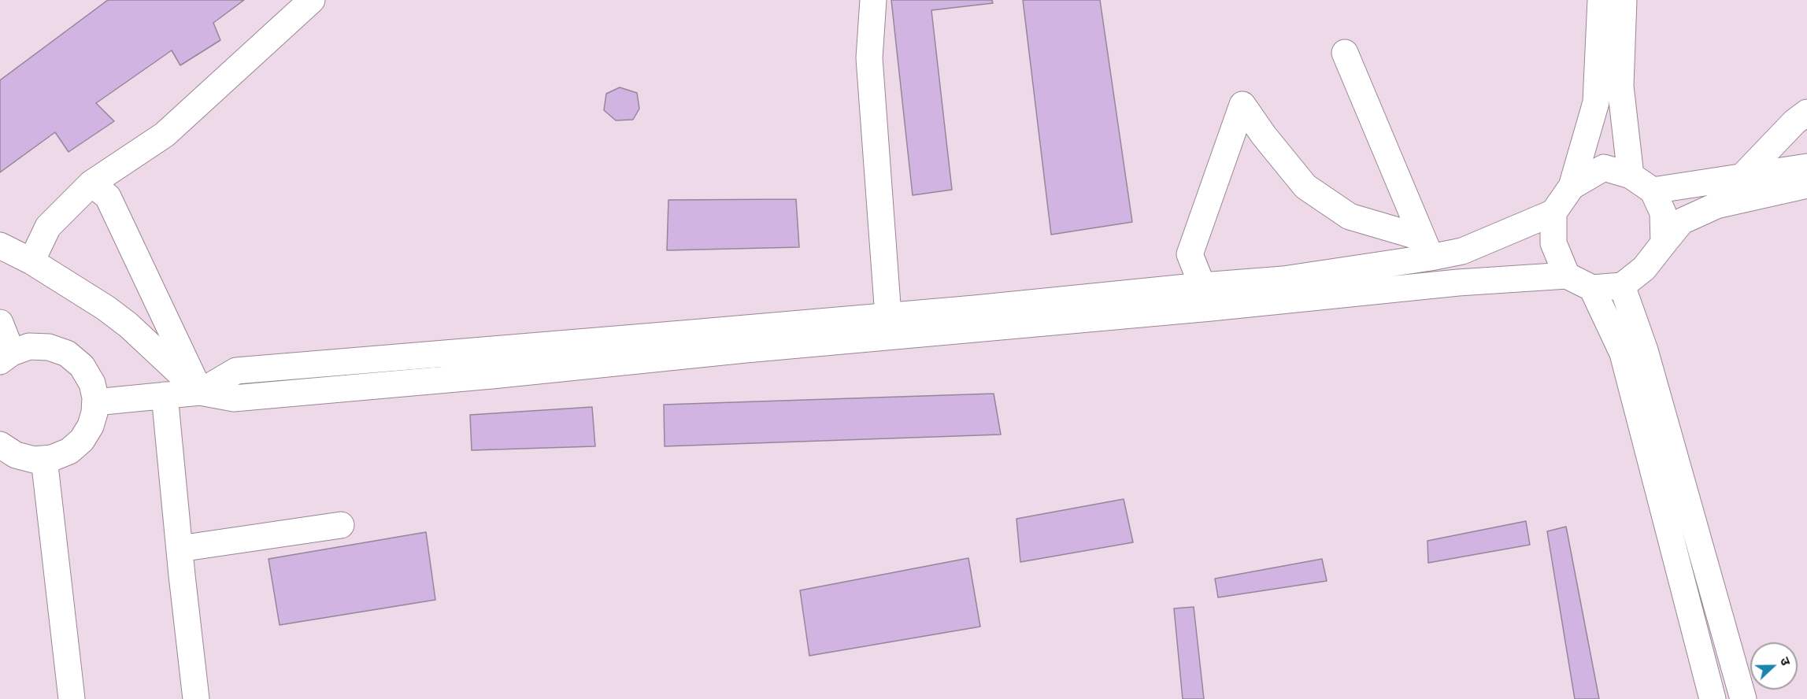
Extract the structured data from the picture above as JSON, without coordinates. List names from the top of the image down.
{
  "north": "right"
}
